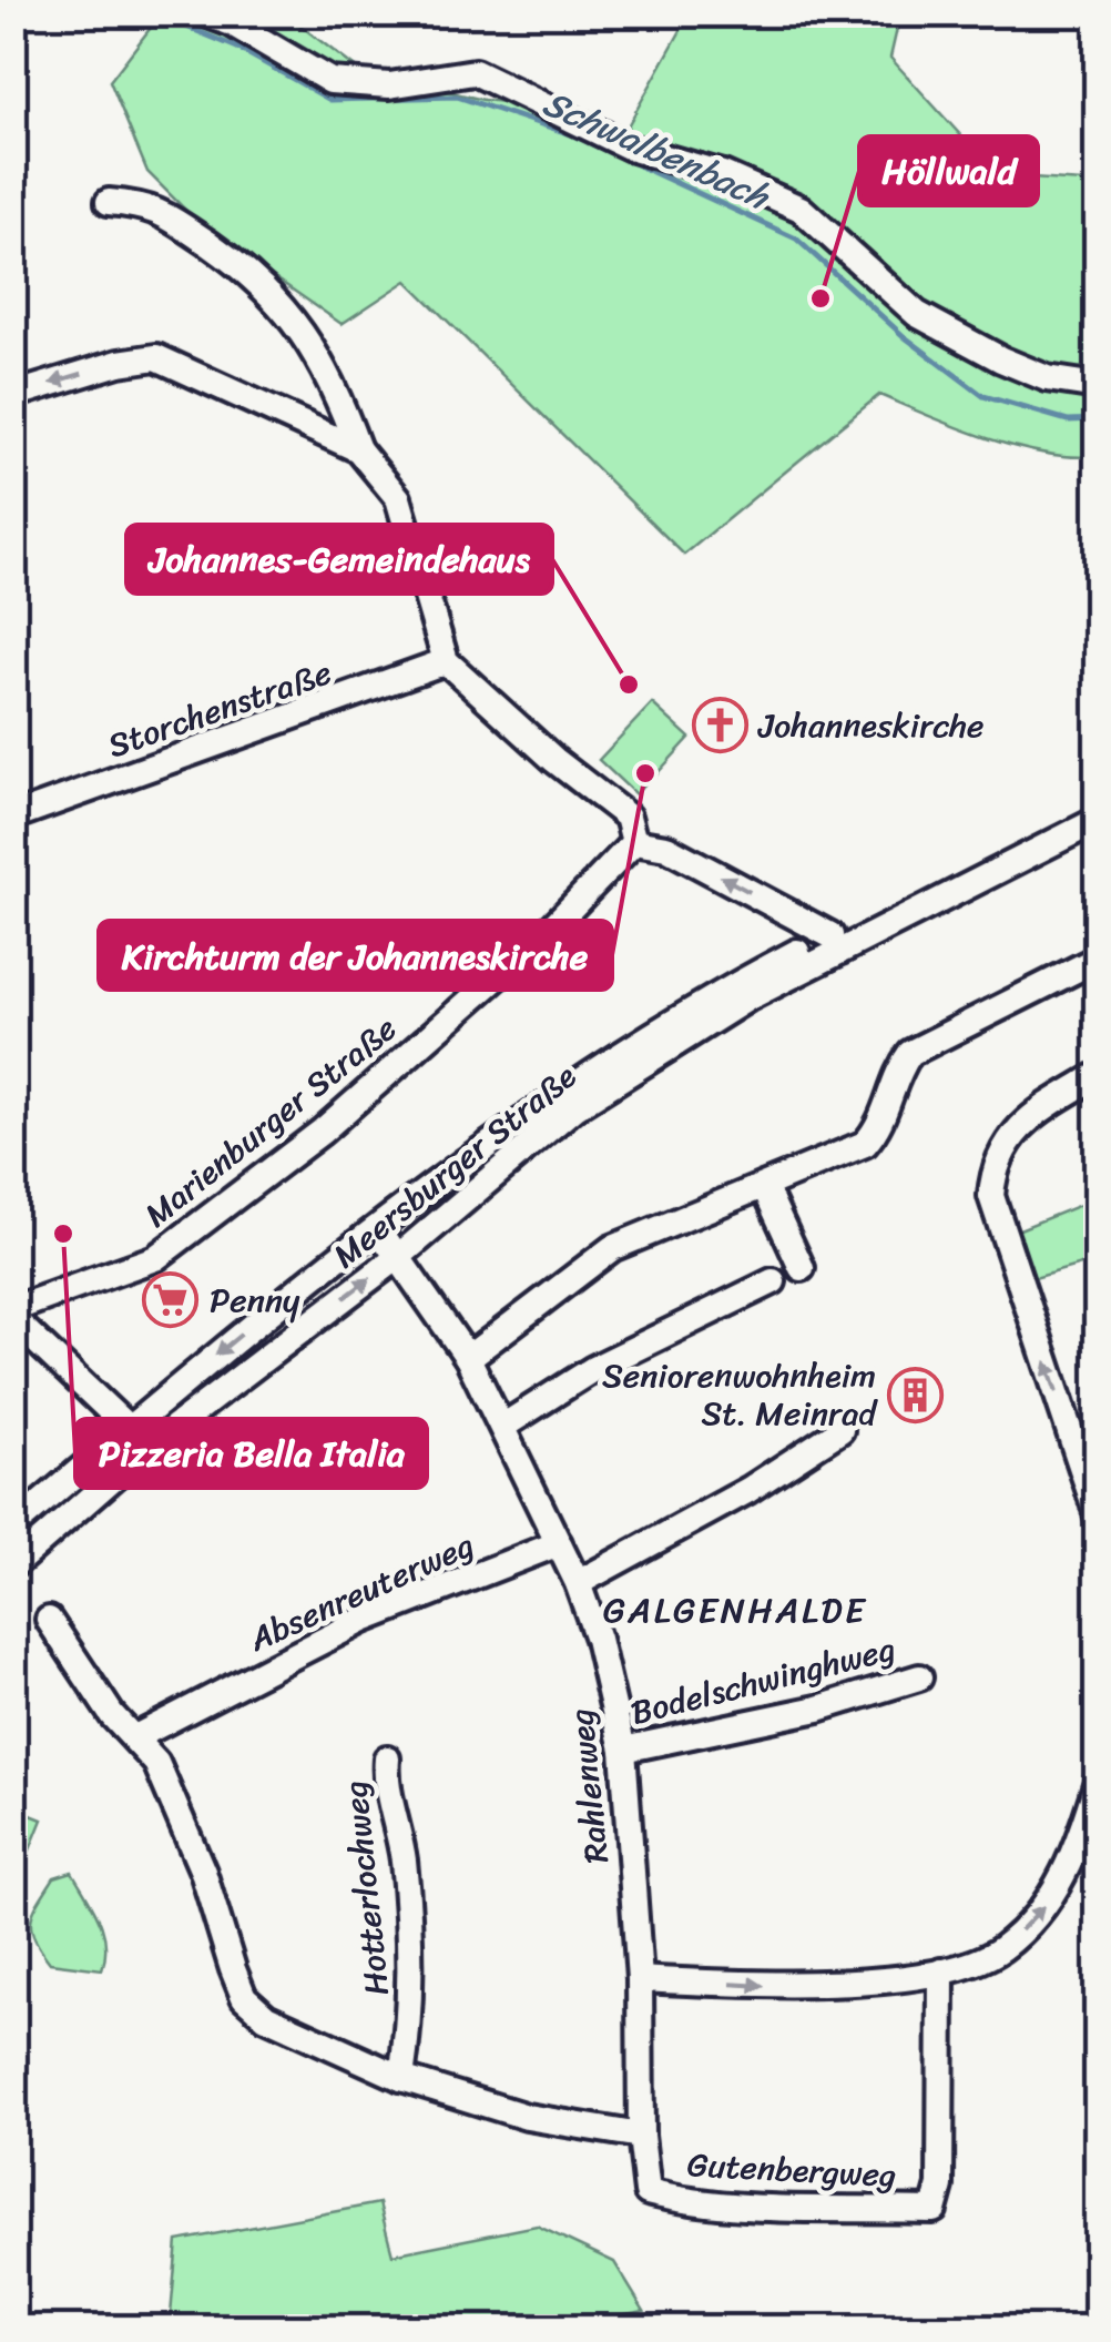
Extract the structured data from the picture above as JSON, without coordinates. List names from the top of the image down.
{
  "streets": {
    "street": [
      "Storchenstraße",
      "Marienburger Straße",
      "Meersburger Straße",
      "Absenreuterweg",
      "Bodelschwinghweg",
      "Rahlenweg",
      "Hotterlochweg",
      "Gutenbergweg"
    ]
  },
  "crossings": [
    ["Meersburger Straße", "Rahlenweg"],
    ["Absenreuterweg", "Rahlenweg"],
    ["Bodelschwinghweg", "Rahlenweg"],
    ["Rahlenweg", "Gutenbergweg"]
  ],
  "districts": ["GALGENHALDE"],
  "water": ["Schwalbenbach"],
  "places": {
    "other": [
      "Höllwald",
      "Johannes-Gemeindehaus",
      "Kirchturm der Johanneskirche",
      "Pizzeria Bella Italia"
    ],
    "church": ["Johanneskirche"],
    "supermarket": ["Penny"],
    "building": ["Seniorenwohnheim St. Meinrad"]
  }
}
